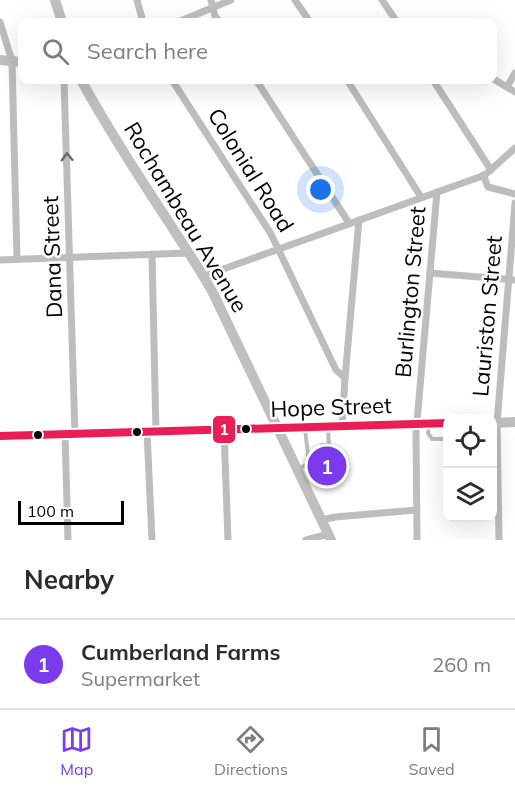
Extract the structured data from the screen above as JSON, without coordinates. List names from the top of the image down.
{
  "streets": {
    "street": [
      "Colonial Road",
      "Rochambeau Avenue",
      "Dana Street",
      "Burlington Street",
      "Lauriston Street",
      "Hope Street"
    ]
  },
  "crossings": [
    ["Rochambeau Avenue", "Hope Street"],
    ["Dana Street", "Hope Street"],
    ["Burlington Street", "Hope Street"]
  ],
  "lines": ["transit line 1"],
  "scale_bar": "100 m",
  "page": {
    "search": "Search here",
    "pins": "1",
    "scale": "100 m",
    "heading": "Nearby",
    "list": [
      {
        "mark": "1",
        "name": "Cumberland Farms",
        "note": "Supermarket",
        "value": "260 m"
      }
    ],
    "nav": ["Map", "Directions", "Saved"]
  }
}
